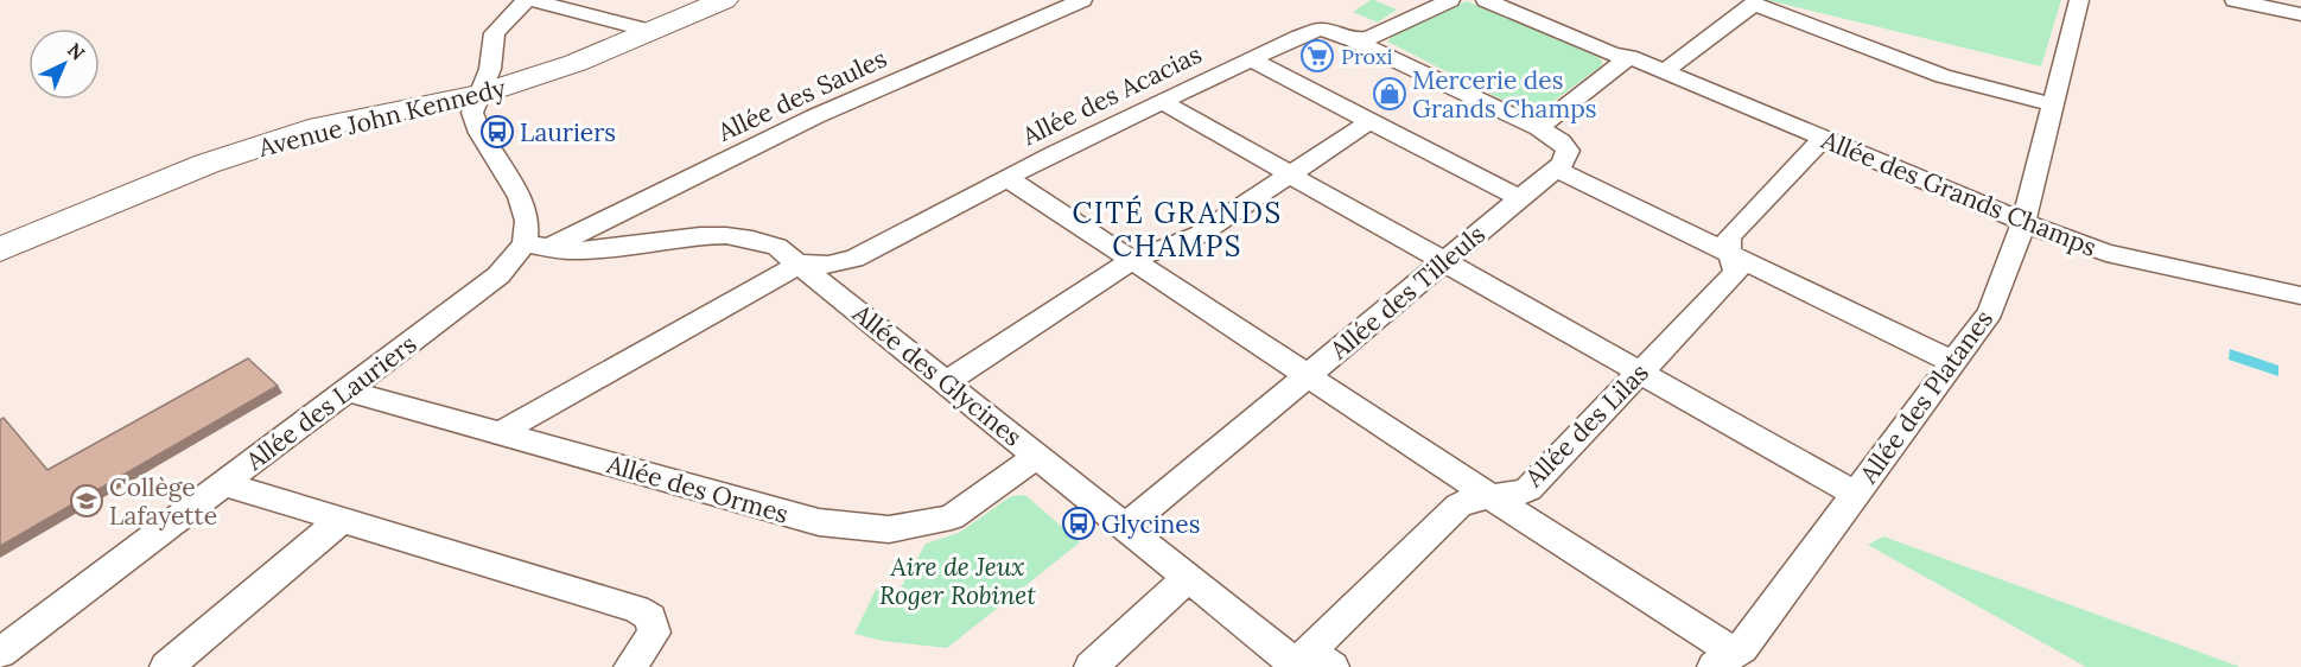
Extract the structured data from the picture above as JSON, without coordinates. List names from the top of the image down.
{
  "streets": {
    "main road": ["Avenue John Kennedy"],
    "street": [
      "Allée des Saules",
      "Allée des Acacias",
      "Allée des Grands Champs",
      "Allée des Tilleuls",
      "Allée des Glycines",
      "Allée des Platanes",
      "Allée des Lauriers",
      "Allée des Lilas",
      "Allée des Ormes"
    ]
  },
  "crossings": [
    ["Allée des Saules", "Allée des Glycines"],
    ["Allée des Saules", "Allée des Lauriers"],
    ["Allée des Acacias", "Allée des Glycines"],
    ["Allée des Grands Champs", "Allée des Platanes"],
    ["Allée des Grands Champs", "Allée des Lilas"],
    ["Allée des Tilleuls", "Allée des Glycines"],
    ["Allée des Glycines", "Allée des Lauriers"],
    ["Allée des Glycines", "Allée des Lilas"],
    ["Allée des Glycines", "Allée des Ormes"],
    ["Allée des Lauriers", "Allée des Ormes"]
  ],
  "districts": ["CITÉ GRANDS CHAMPS"],
  "parks": ["Aire de Jeux Roger Robinet"],
  "places": {
    "supermarket": ["Proxi"],
    "shop": ["Mercerie des Grands Champs"],
    "bus stop": ["Lauriers", "Glycines"],
    "school or university": ["Collège Lafayette"]
  },
  "north": "top right"
}
